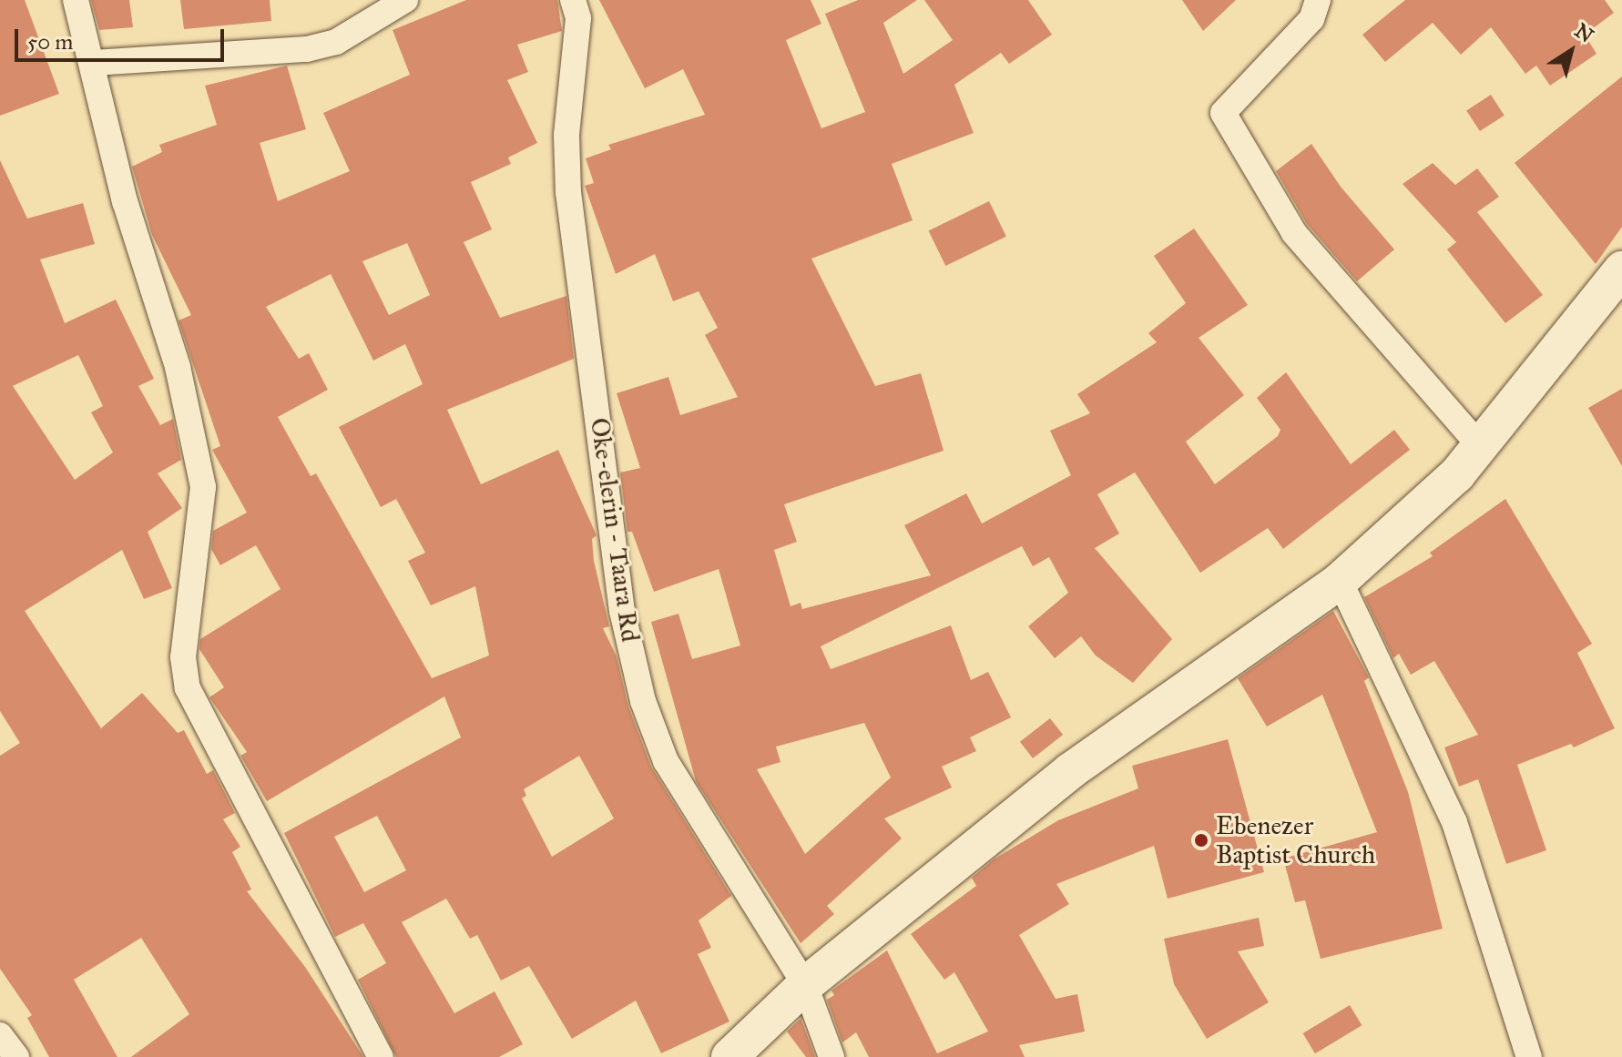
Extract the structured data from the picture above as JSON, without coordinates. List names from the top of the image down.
{
  "streets": {
    "street": ["Oke-elerin - Taara Rd"]
  },
  "places": ["Ebenezer Baptist Church"],
  "scale_bar": "50 m",
  "north": "top right"
}
